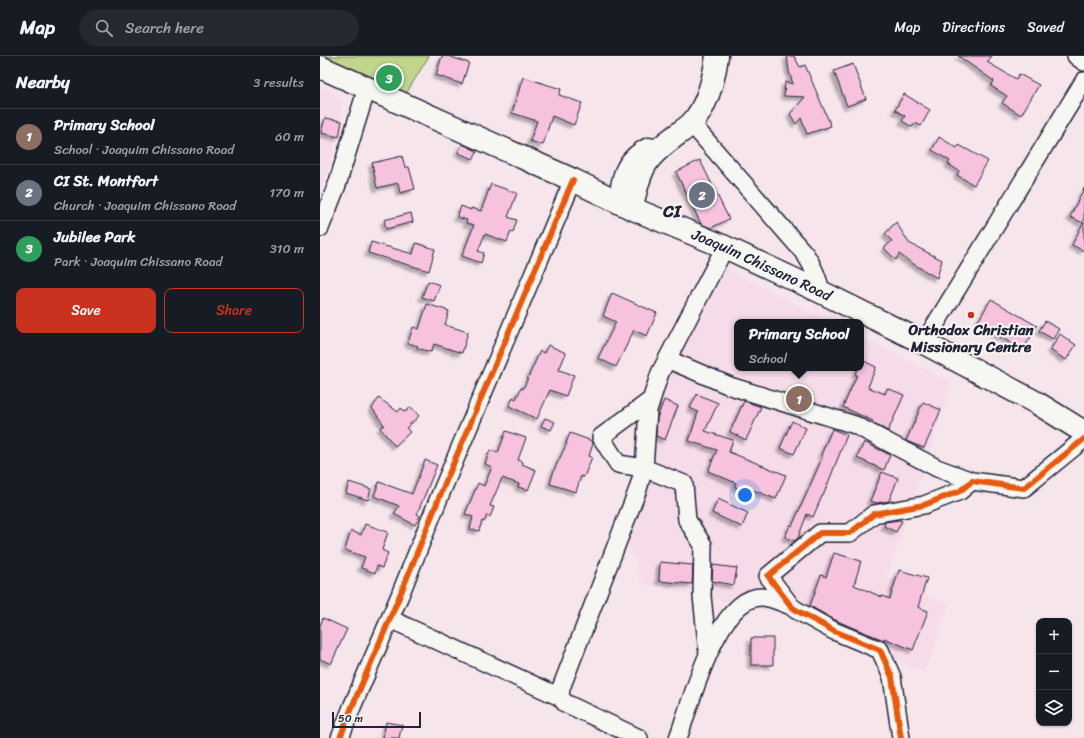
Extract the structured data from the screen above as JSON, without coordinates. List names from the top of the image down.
{
  "streets": {
    "main road": ["Joaquim Chissano Road"]
  },
  "districts": ["CI"],
  "places": ["Orthodox Christian Missionary Centre"],
  "scale_bar": "50 m",
  "page": {
    "header": "Map",
    "search": "Search here",
    "nav": ["Map", "Directions", "Saved"],
    "heading": ["Nearby", "3 results"],
    "pins": ["3", "2", "1"],
    "list": [
      {
        "mark": "1",
        "name": "Primary School",
        "note": "School · Joaquim Chissano Road",
        "value": "60 m"
      },
      {
        "mark": "2",
        "name": "CI St. Montfort",
        "note": "Church · Joaquim Chissano Road",
        "value": "170 m"
      },
      {
        "mark": "3",
        "name": "Jubilee Park",
        "note": "Park · Joaquim Chissano Road",
        "value": "310 m"
      }
    ],
    "buttons": ["Save", "Share"],
    "popup": ["Primary School", "School"],
    "map_buttons": ["+", "−"],
    "scale": "50 m"
  }
}
